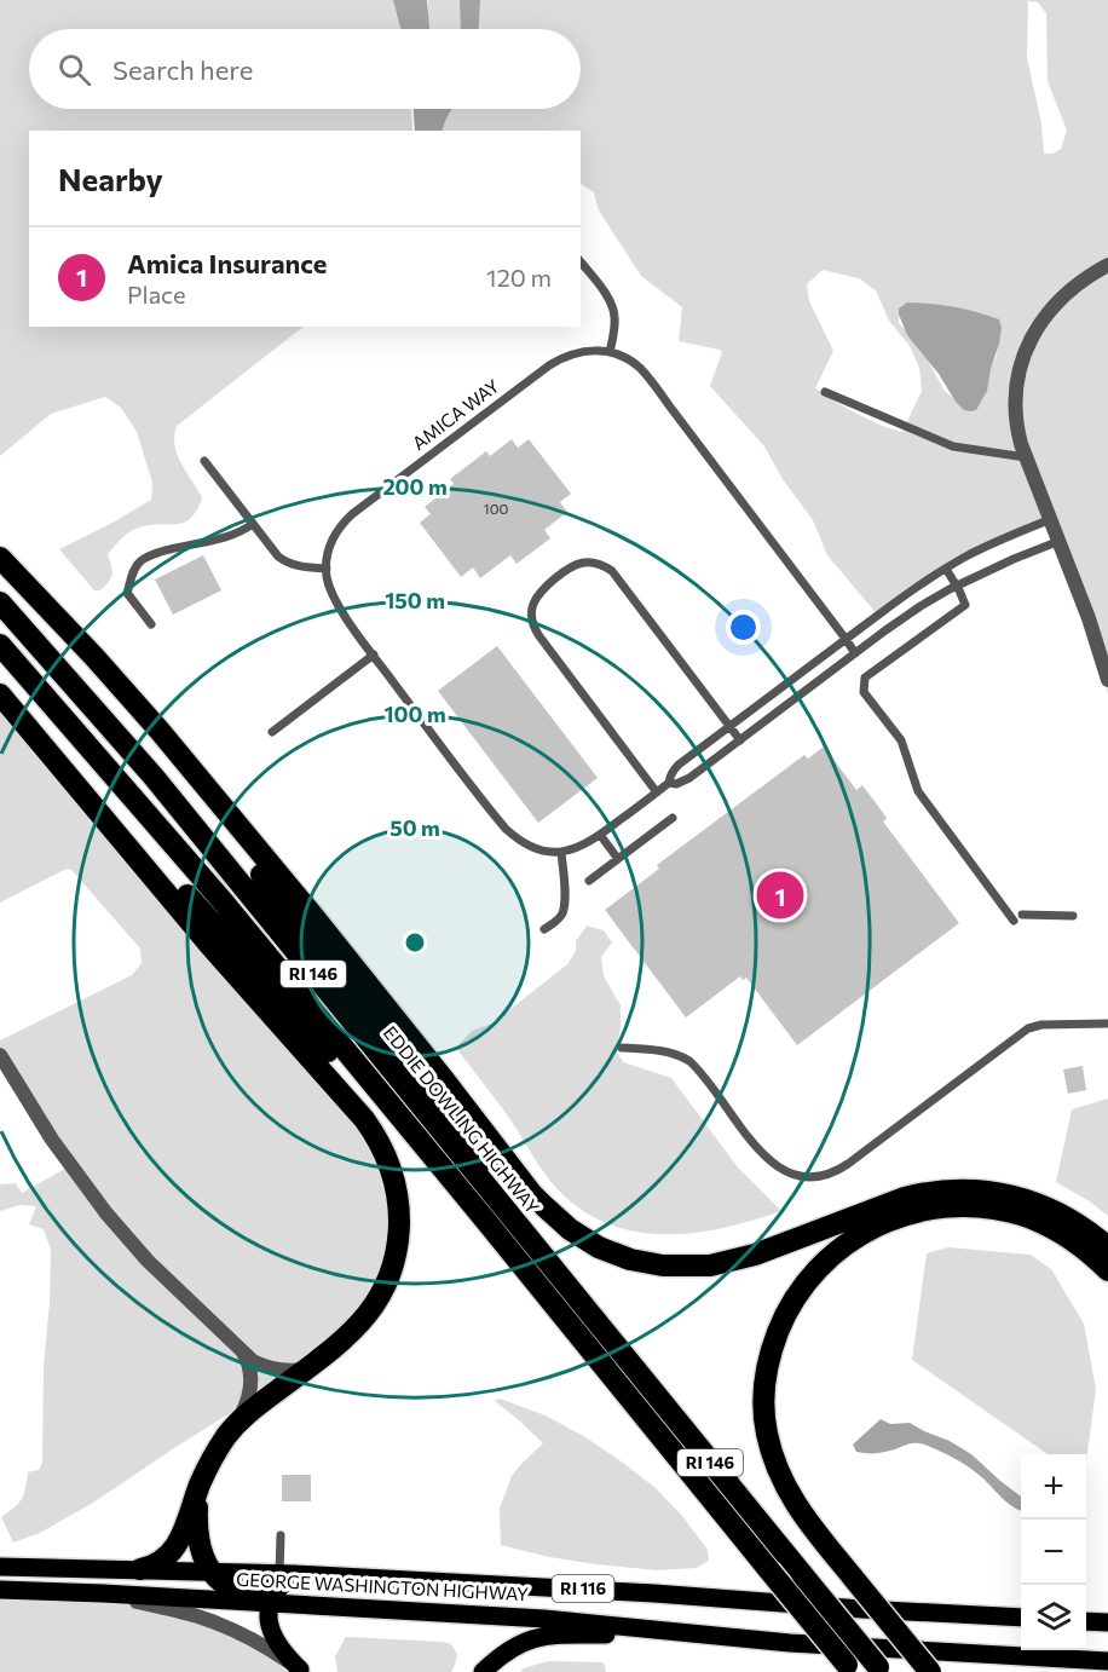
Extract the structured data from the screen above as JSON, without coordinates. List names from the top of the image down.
{
  "streets": {
    "highway": ["RI 146", "EDDIE DOWLING HIGHWAY"],
    "main road": ["GEORGE WASHINGTON HIGHWAY", "RI 116"],
    "lane": ["AMICA WAY"]
  },
  "house_numbers": ["100"],
  "page": {
    "search": "Search here",
    "heading": "Nearby",
    "list": [
      {
        "mark": "1",
        "name": "Amica Insurance",
        "note": "Place",
        "value": "120 m"
      }
    ],
    "pins": "1",
    "map_buttons": ["+", "−"]
  },
  "rings": [
    "200 m",
    "150 m",
    "100 m",
    "50 m"
  ]
}
